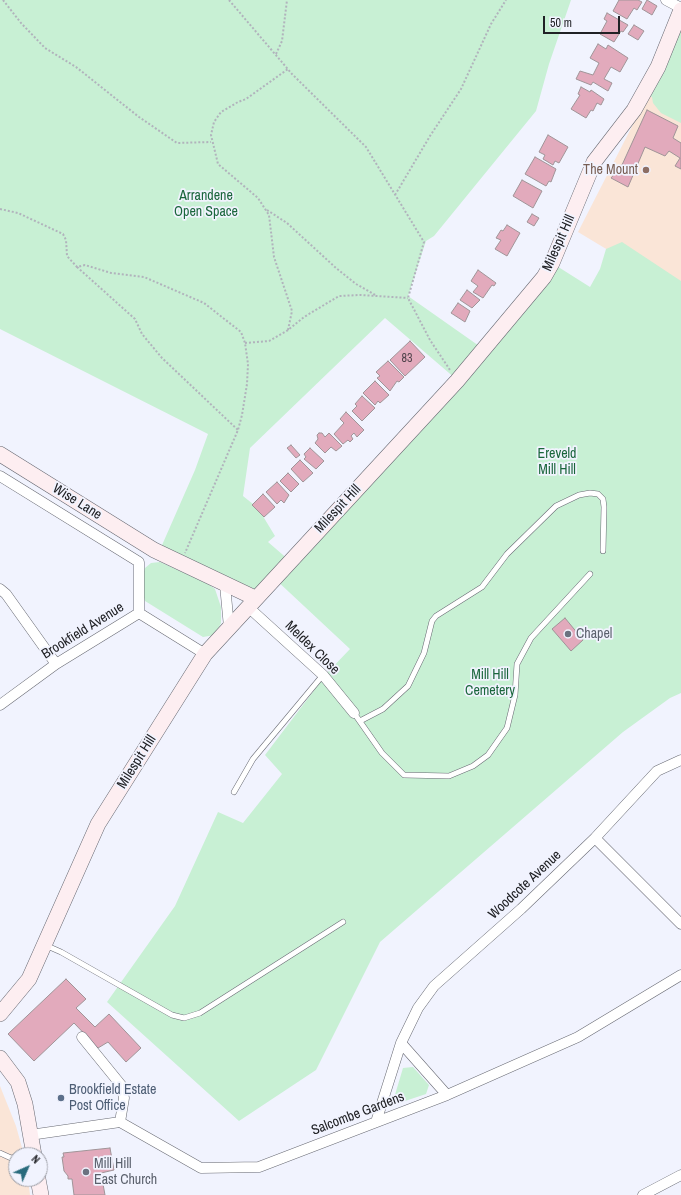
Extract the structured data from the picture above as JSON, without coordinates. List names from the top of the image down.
{
  "streets": {
    "street": [
      "Milespit Hill",
      "Wise Lane",
      "Brookfield Avenue",
      "Meldex Close",
      "Woodcote Avenue",
      "Salcombe Gardens"
    ]
  },
  "crossings": [
    ["Milespit Hill", "Wise Lane"],
    ["Milespit Hill", "Brookfield Avenue"],
    ["Milespit Hill", "Meldex Close"],
    ["Wise Lane", "Meldex Close"],
    ["Woodcote Avenue", "Salcombe Gardens"]
  ],
  "parks": ["Arrandene Open Space", "Ereveld Mill Hill", "Mill Hill Cemetery"],
  "places": [
    "The Mount",
    "Chapel",
    "Brookfield Estate Post Office",
    "Mill Hill East Church"
  ],
  "house_numbers": ["83"],
  "scale_bar": "50 m",
  "north": "top right"
}
